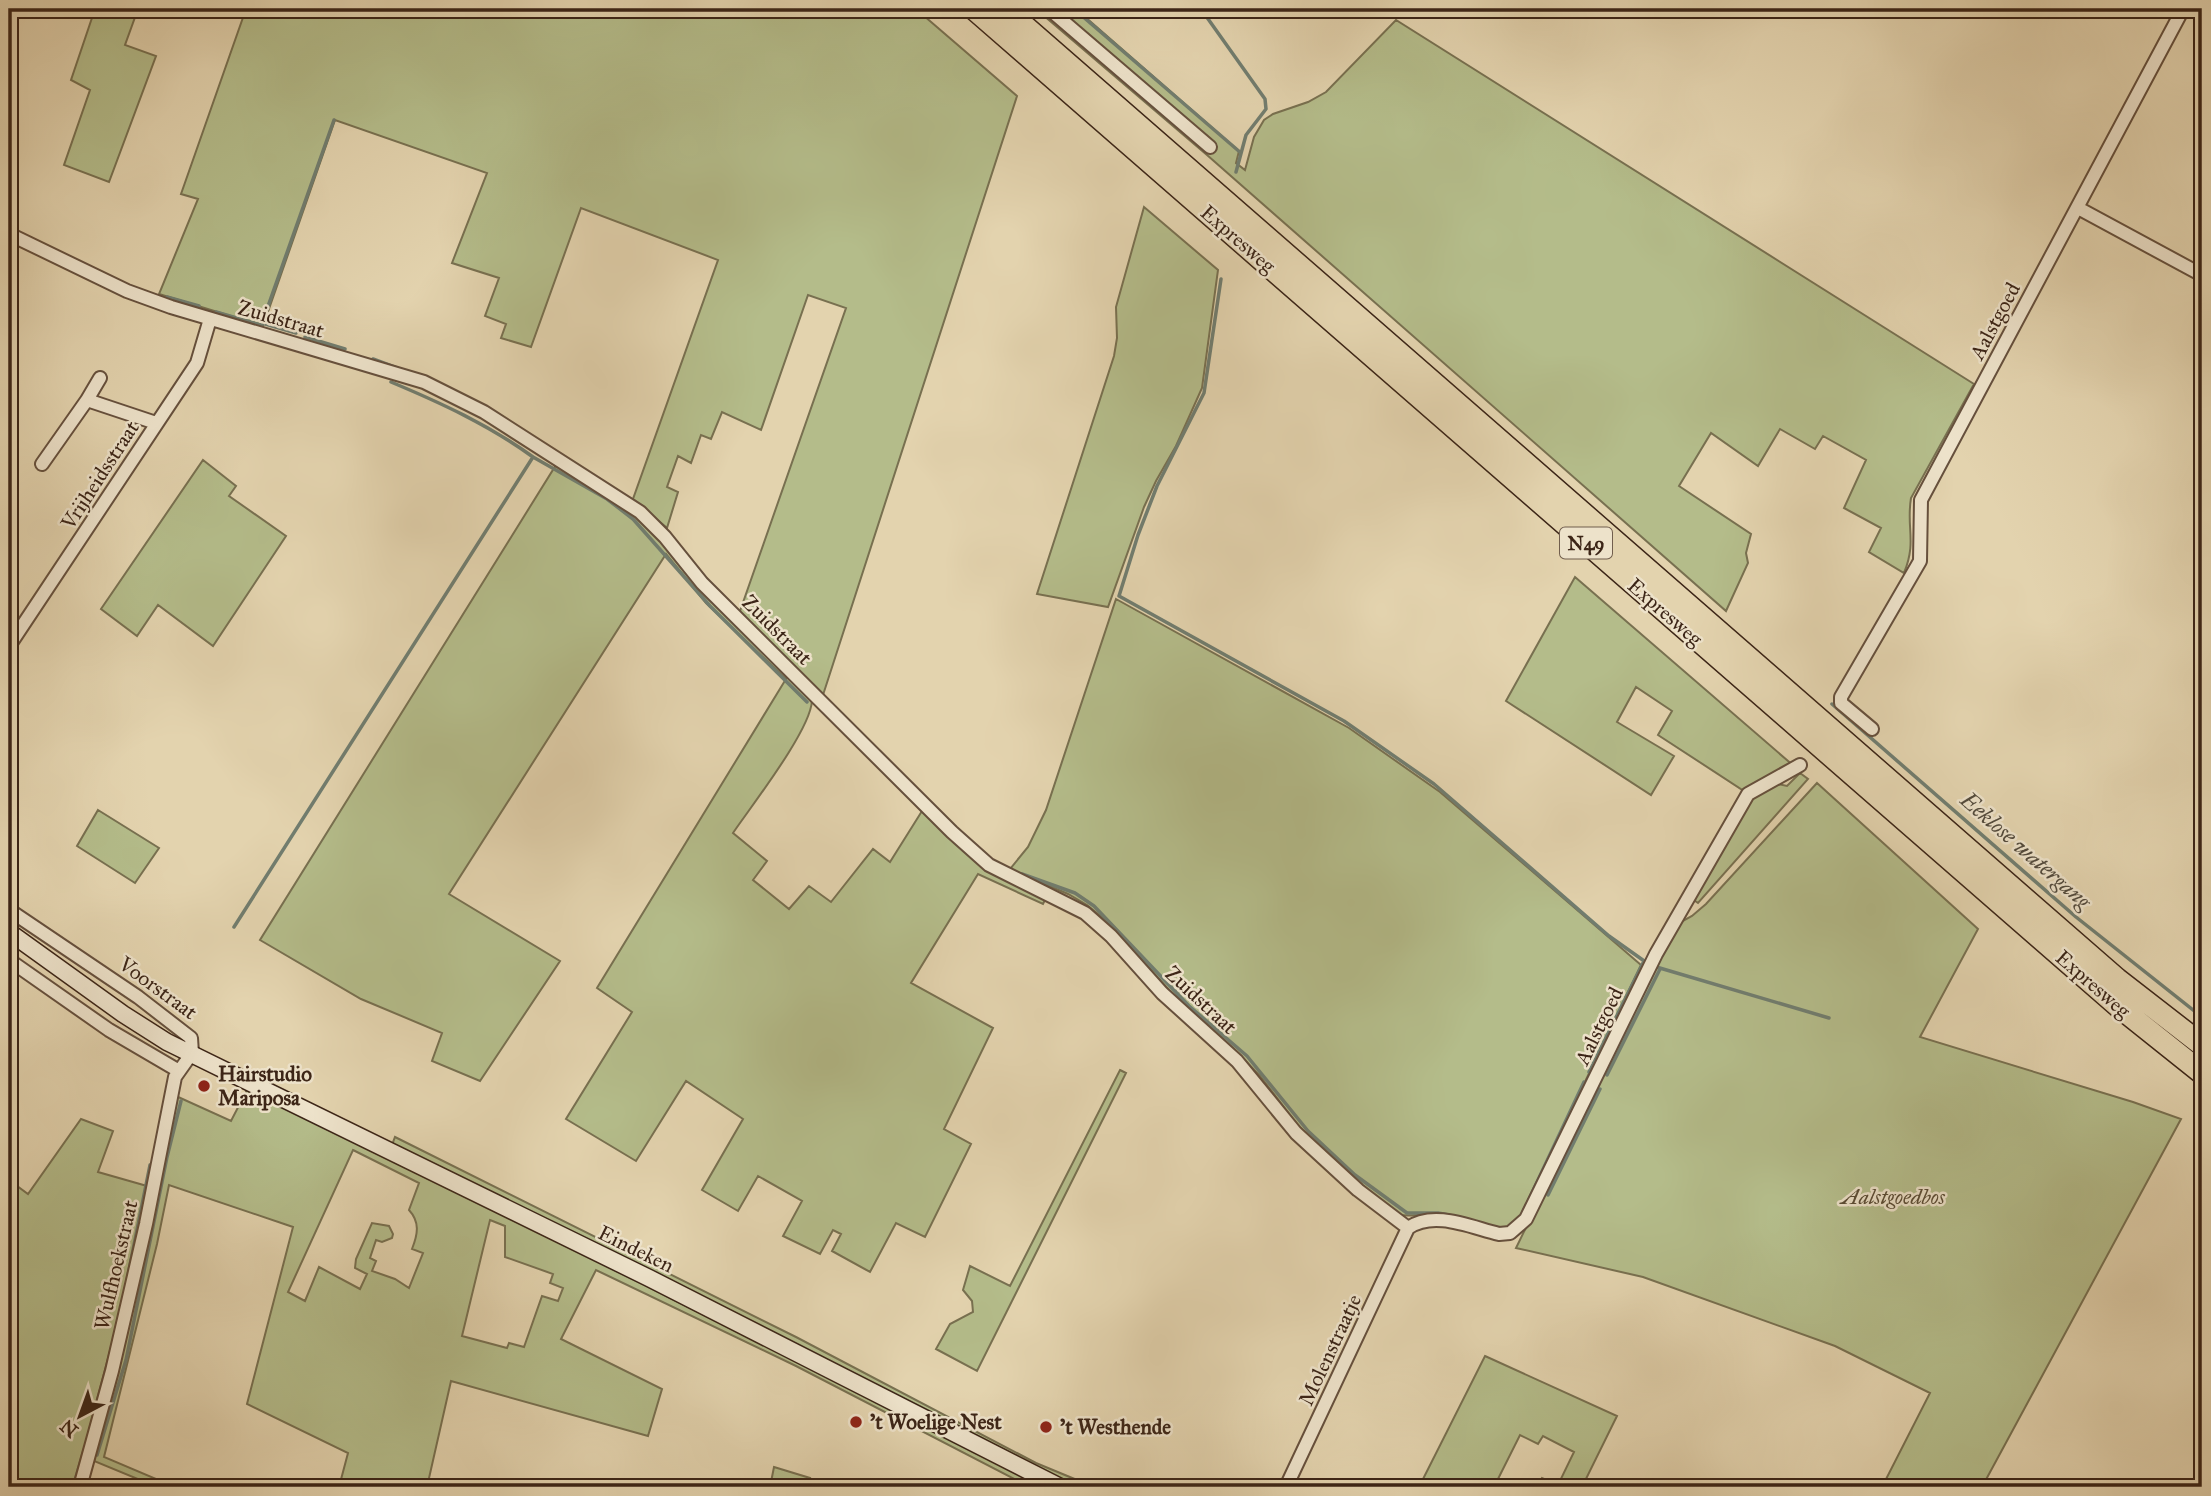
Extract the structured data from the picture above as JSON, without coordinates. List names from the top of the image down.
{
  "streets": {
    "highway": ["Expresweg", "N49"],
    "street": [
      "Zuidstraat",
      "Aalstgoed",
      "Vrijheidsstraat",
      "Voorstraat",
      "Eindeken",
      "Wulfhoekstraat",
      "Molenstraatje"
    ]
  },
  "crossings": [
    ["Zuidstraat", "Aalstgoed"],
    ["Zuidstraat", "Vrijheidsstraat"],
    ["Zuidstraat", "Molenstraatje"],
    ["Aalstgoed", "Molenstraatje"],
    ["Voorstraat", "Eindeken"],
    ["Voorstraat", "Wulfhoekstraat"],
    ["Eindeken", "Wulfhoekstraat"]
  ],
  "water": ["Eeklose watergang"],
  "parks": ["Aalstgoedbos"],
  "places": ["Hairstudio Mariposa", "'t Woelige Nest", "'t Westhende"],
  "north": "bottom left"
}
